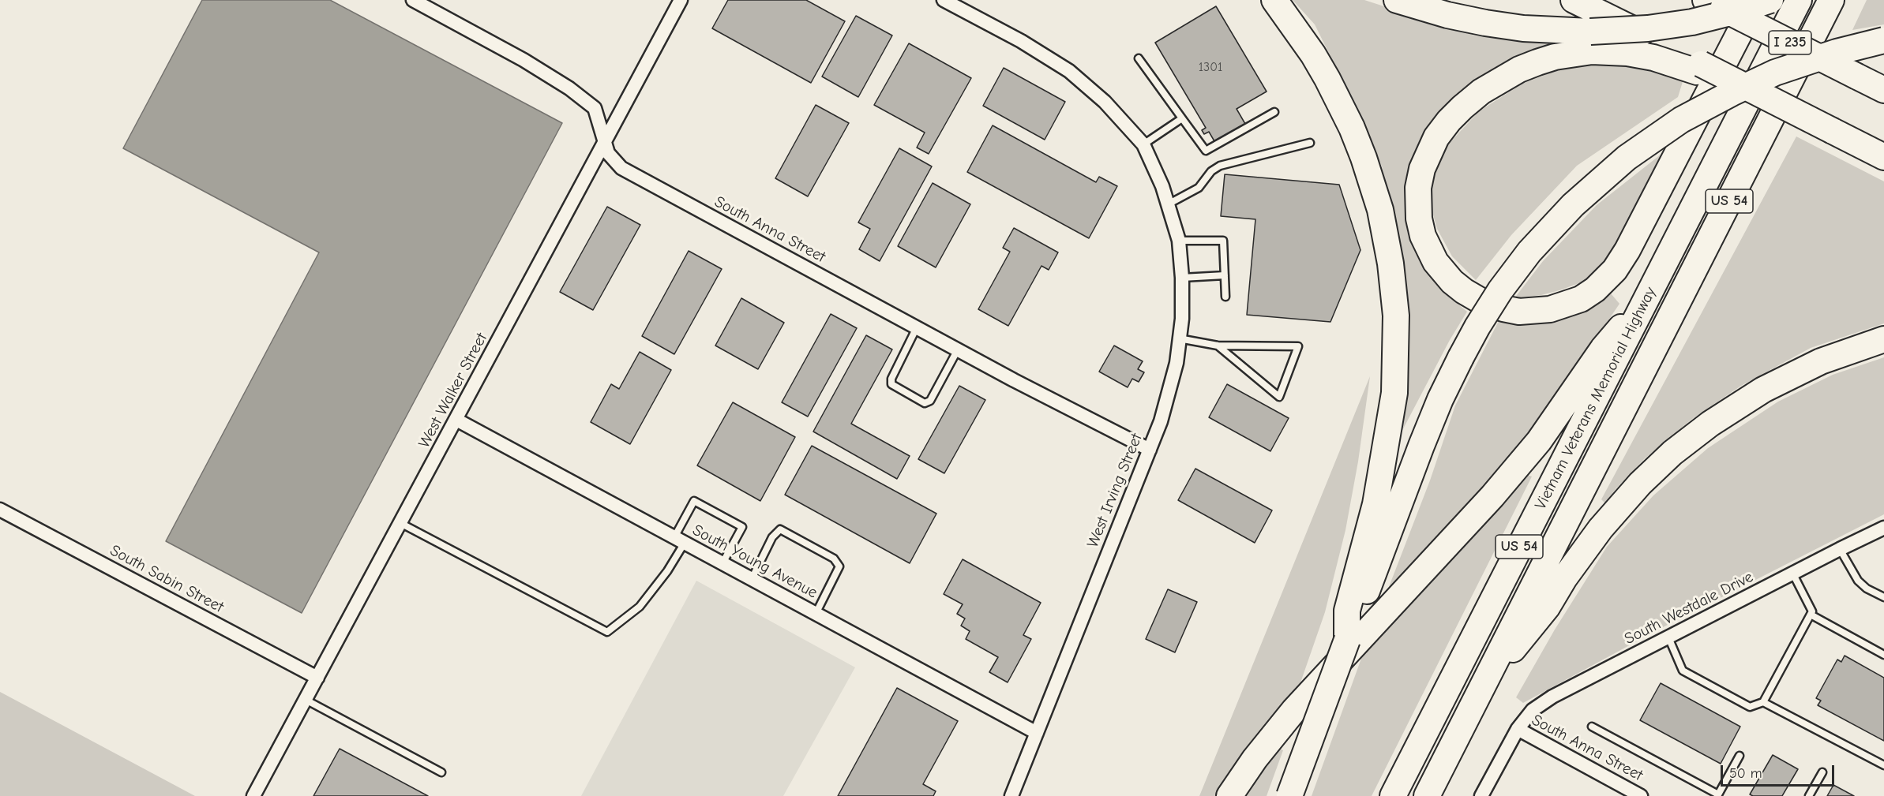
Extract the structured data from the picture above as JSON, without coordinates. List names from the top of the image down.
{
  "streets": {
    "highway": ["I 235", "US 54", "Vietnam Veterans Memorial Highway"],
    "street": [
      "South Anna Street",
      "West Walker Street",
      "West Irving Street",
      "South Young Avenue",
      "South Sabin Street",
      "South Westdale Drive"
    ]
  },
  "crossings": [
    ["South Anna Street", "West Walker Street"],
    ["South Anna Street", "West Irving Street"],
    ["South Anna Street", "South Westdale Drive"],
    ["West Walker Street", "South Young Avenue"],
    ["West Walker Street", "South Sabin Street"],
    ["West Irving Street", "South Young Avenue"]
  ],
  "house_numbers": ["1301"],
  "scale_bar": "50 m"
}
